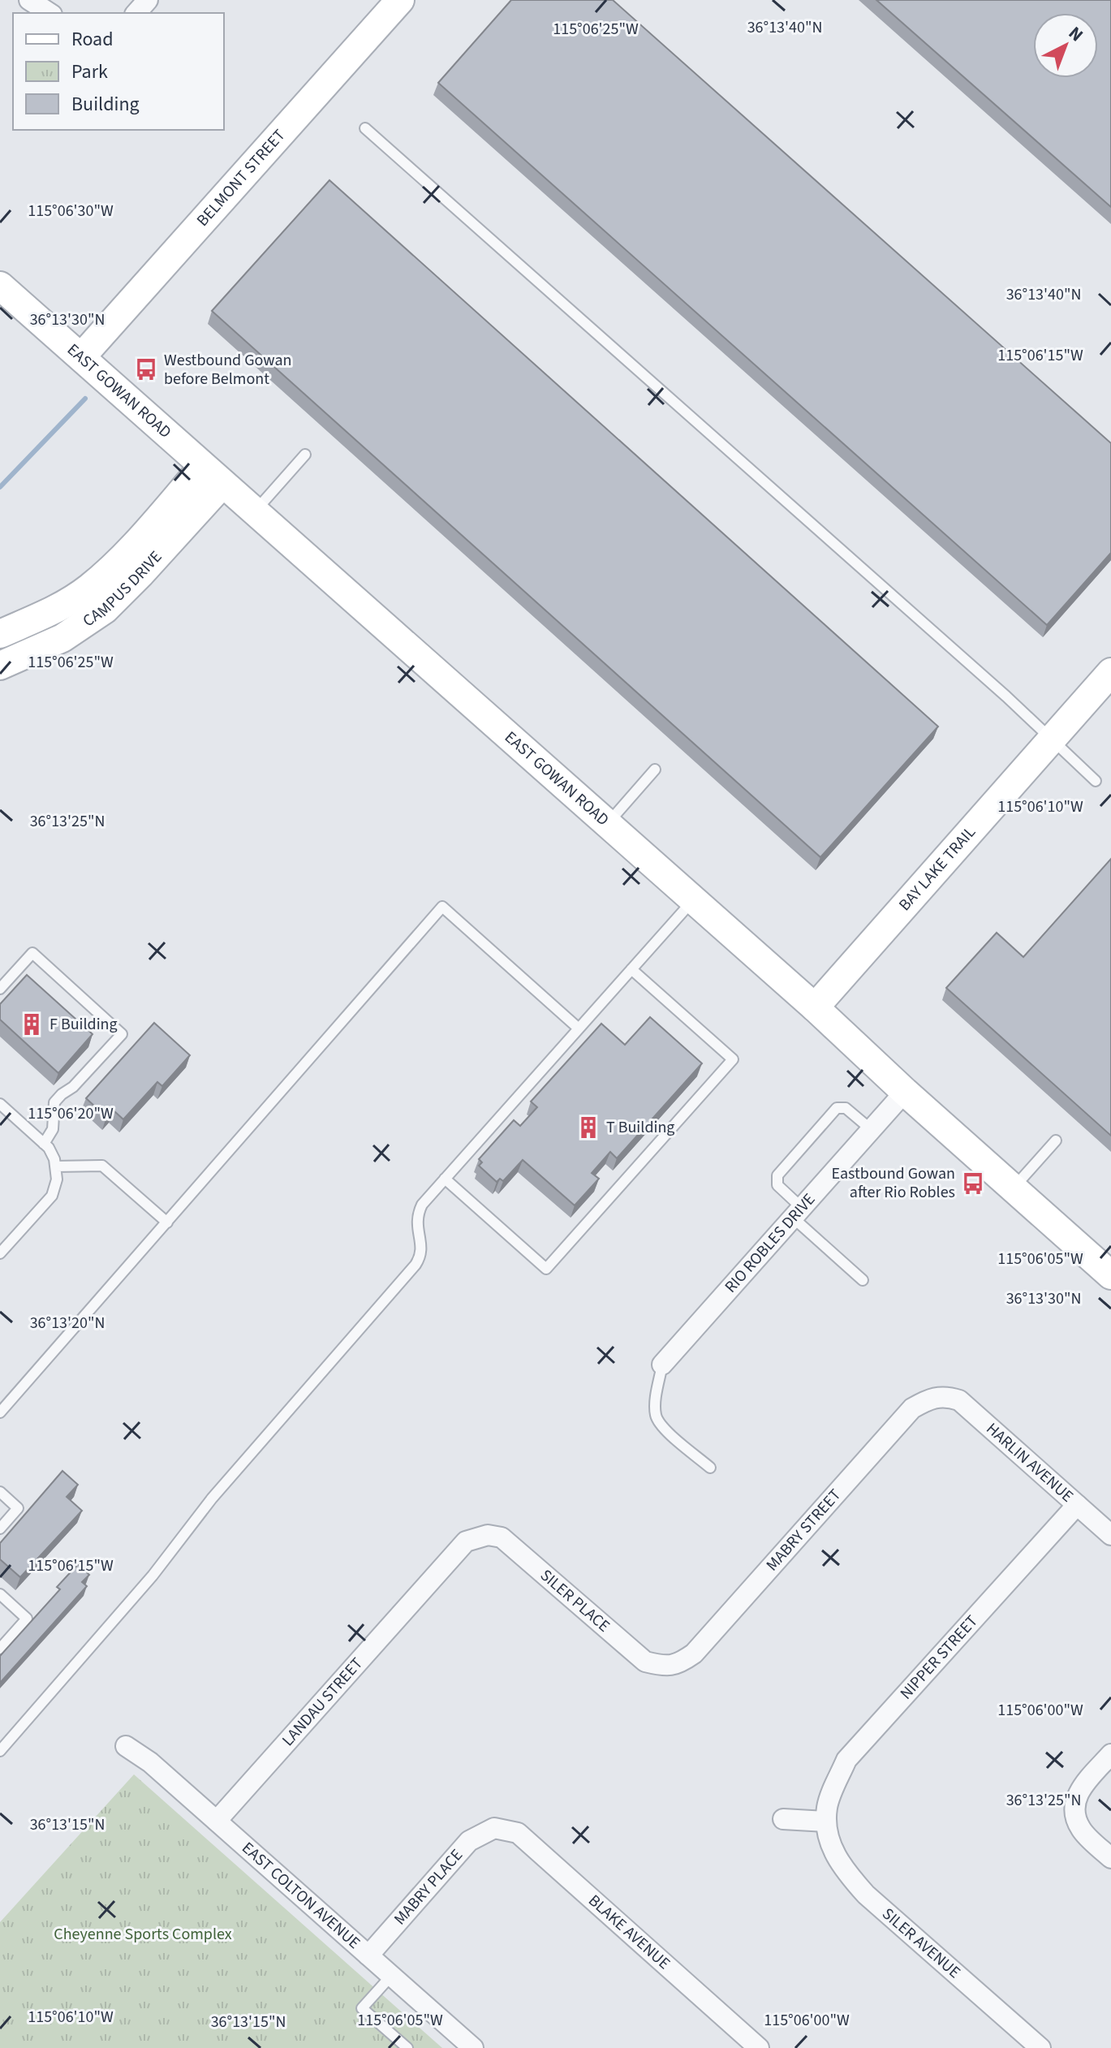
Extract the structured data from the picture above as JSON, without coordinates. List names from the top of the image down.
{
  "streets": {
    "street": [
      "BELMONT STREET",
      "EAST GOWAN ROAD",
      "CAMPUS DRIVE",
      "BAY LAKE TRAIL",
      "RIO ROBLES DRIVE",
      "HARLIN AVENUE",
      "MABRY STREET",
      "SILER PLACE",
      "NIPPER STREET",
      "LANDAU STREET",
      "MABRY PLACE",
      "EAST COLTON AVENUE",
      "BLAKE AVENUE",
      "SILER AVENUE"
    ]
  },
  "crossings": [
    ["BELMONT STREET", "EAST GOWAN ROAD"],
    ["EAST GOWAN ROAD", "CAMPUS DRIVE"],
    ["EAST GOWAN ROAD", "BAY LAKE TRAIL"],
    ["EAST GOWAN ROAD", "RIO ROBLES DRIVE"],
    ["HARLIN AVENUE", "MABRY STREET"],
    ["HARLIN AVENUE", "NIPPER STREET"],
    ["MABRY STREET", "SILER PLACE"],
    ["SILER PLACE", "LANDAU STREET"],
    ["NIPPER STREET", "SILER AVENUE"],
    ["LANDAU STREET", "EAST COLTON AVENUE"],
    ["MABRY PLACE", "EAST COLTON AVENUE"],
    ["MABRY PLACE", "BLAKE AVENUE"]
  ],
  "parks": ["Cheyenne Sports Complex"],
  "places": {
    "bus stop": ["Westbound Gowan before Belmont", "Eastbound Gowan after Rio Robles"],
    "building": ["F Building", "T Building"]
  },
  "legend": ["Road", "Park", "Building"],
  "north": "top right",
  "coordinates": [
    "36°13'40\"N",
    "115°06'25\"W",
    "115°06'30\"W",
    "36°13'30\"N",
    "115°06'15\"W",
    "115°06'10\"W",
    "36°13'25\"N",
    "115°06'20\"W",
    "115°06'05\"W",
    "36°13'20\"N",
    "115°06'00\"W",
    "36°13'15\"N"
  ]
}
